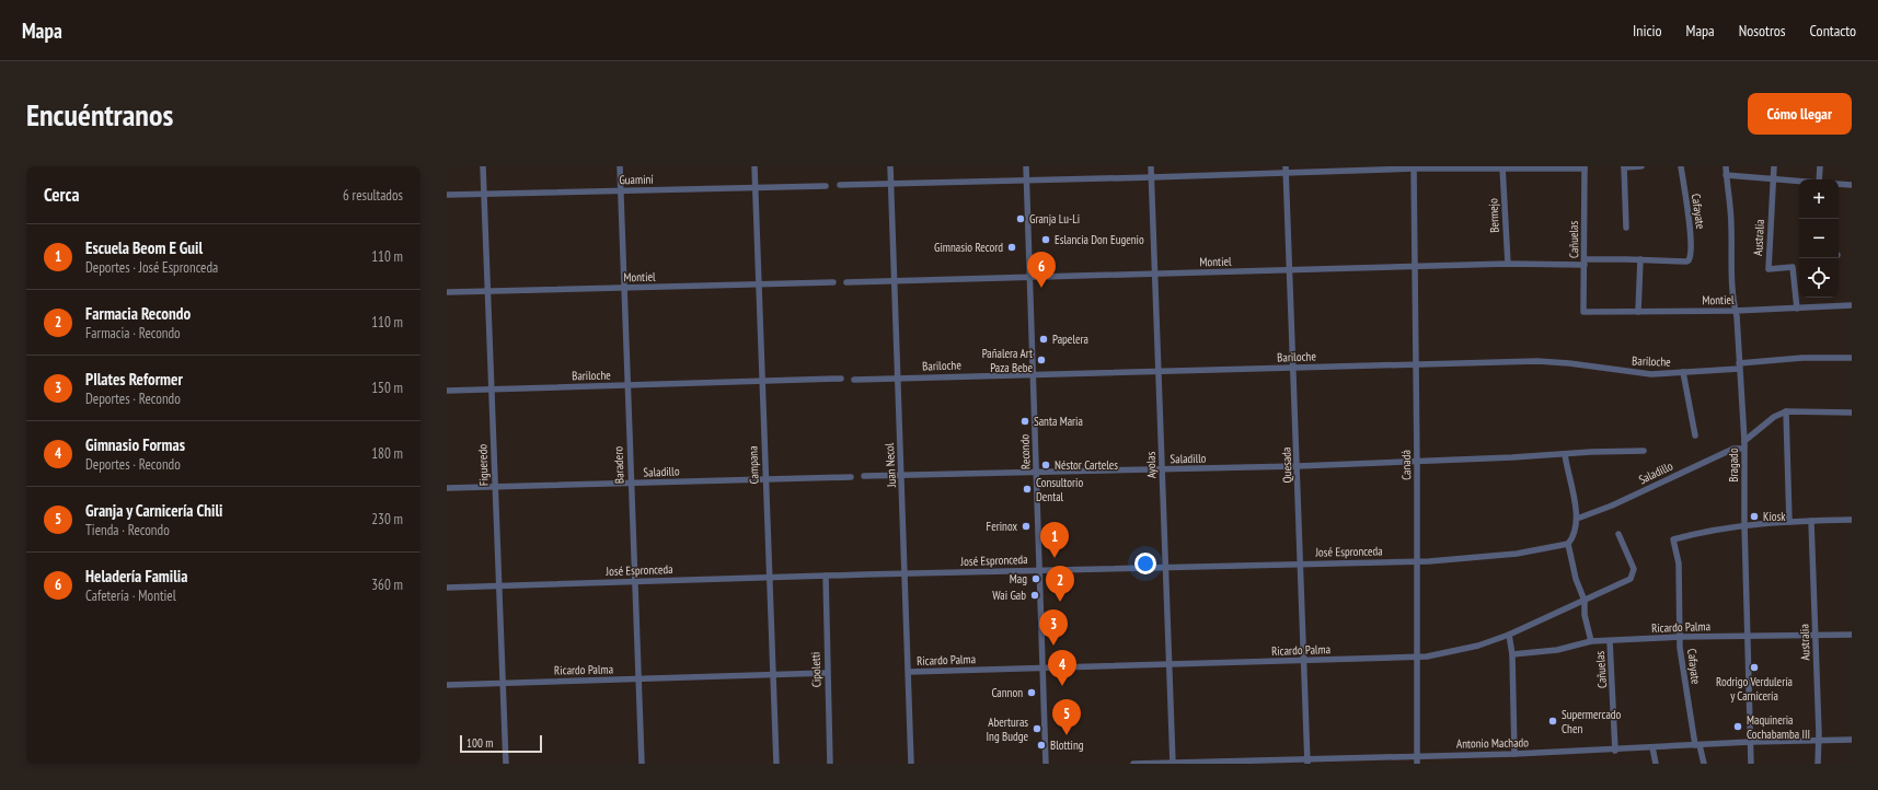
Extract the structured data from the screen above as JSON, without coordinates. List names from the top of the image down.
{
  "streets": {
    "street": [
      "Guaminí",
      "Cafayate",
      "Bermejo",
      "Australia",
      "Cañuelas",
      "Montiel",
      "Bariloche",
      "Recondo",
      "Saladillo",
      "Figueredo",
      "Baradero",
      "Campana",
      "Juan Necol",
      "Ayolas",
      "Quesada",
      "Canadá",
      "Bragado",
      "José Espronceda",
      "Ricardo Palma",
      "Cipoletti",
      "Antonio Machado"
    ]
  },
  "crossings": [
    ["Guaminí", "Figueredo"],
    ["Guaminí", "Baradero"],
    ["Guaminí", "Campana"],
    ["Cafayate", "Montiel"],
    ["Cafayate", "Bragado"],
    ["Cafayate", "Ricardo Palma"],
    ["Cafayate", "Antonio Machado"],
    ["Bermejo", "Montiel"],
    ["Australia", "Montiel"],
    ["Australia", "Ricardo Palma"],
    ["Australia", "Antonio Machado"],
    ["Cañuelas", "Montiel"],
    ["Cañuelas", "José Espronceda"],
    ["Cañuelas", "Ricardo Palma"],
    ["Cañuelas", "Antonio Machado"],
    ["Montiel", "Recondo"],
    ["Montiel", "Figueredo"],
    ["Montiel", "Baradero"],
    ["Montiel", "Campana"],
    ["Montiel", "Juan Necol"],
    ["Montiel", "Ayolas"],
    ["Montiel", "Quesada"],
    ["Montiel", "Canadá"],
    ["Montiel", "Bragado"],
    ["Bariloche", "Recondo"],
    ["Bariloche", "Figueredo"],
    ["Bariloche", "Baradero"],
    ["Bariloche", "Campana"],
    ["Bariloche", "Juan Necol"],
    ["Bariloche", "Ayolas"],
    ["Bariloche", "Quesada"],
    ["Bariloche", "Canadá"],
    ["Bariloche", "Bragado"],
    ["Recondo", "Saladillo"],
    ["Recondo", "José Espronceda"],
    ["Recondo", "Ricardo Palma"],
    ["Saladillo", "Figueredo"],
    ["Saladillo", "Baradero"],
    ["Saladillo", "Campana"],
    ["Saladillo", "Juan Necol"],
    ["Saladillo", "Ayolas"],
    ["Saladillo", "Quesada"],
    ["Saladillo", "Canadá"],
    ["Saladillo", "Bragado"],
    ["Figueredo", "José Espronceda"],
    ["Figueredo", "Ricardo Palma"],
    ["Baradero", "José Espronceda"],
    ["Baradero", "Ricardo Palma"],
    ["Campana", "José Espronceda"],
    ["Campana", "Ricardo Palma"],
    ["Juan Necol", "José Espronceda"],
    ["Juan Necol", "Ricardo Palma"],
    ["Ayolas", "José Espronceda"],
    ["Ayolas", "Ricardo Palma"],
    ["Ayolas", "Antonio Machado"],
    ["Quesada", "José Espronceda"],
    ["Quesada", "Ricardo Palma"],
    ["Quesada", "Antonio Machado"],
    ["Canadá", "José Espronceda"],
    ["Canadá", "Ricardo Palma"],
    ["Canadá", "Antonio Machado"],
    ["Bragado", "Ricardo Palma"],
    ["Bragado", "Antonio Machado"],
    ["José Espronceda", "Cipoletti"],
    ["Ricardo Palma", "Cipoletti"]
  ],
  "places": [
    "Granja Lu-Li",
    "Eslancia Don Eugenio",
    "Gimnasio Record",
    "Papelera",
    "Pañalera Art Paza Bebe",
    "Santa Maria",
    "Néstor Carteles",
    "Consultorio Dental",
    "Kiosk",
    "Ferinox",
    "Mag",
    "Wai Gab",
    "Rodrigo Verdulería y Carnicería",
    "Cannon",
    "Supermercado Chen",
    "Maquineria Cochabamba III",
    "Aberturas Ing Budge",
    "Blotting"
  ],
  "scale_bar": "100 m",
  "page": {
    "header": "Mapa",
    "nav": [
      "Inicio",
      "Mapa",
      "Nosotros",
      "Contacto"
    ],
    "buttons": "Cómo llegar",
    "title": "Encuéntranos",
    "heading": ["Cerca", "6 resultados"],
    "map_buttons": ["+", "−"],
    "list": [
      {
        "mark": "1",
        "name": "Escuela Beom E Guil",
        "note": "Deportes · José Espronceda",
        "value": "110 m"
      },
      {
        "mark": "2",
        "name": "Farmacia Recondo",
        "note": "Farmacia · Recondo",
        "value": "110 m"
      },
      {
        "mark": "3",
        "name": "PIlates Reformer",
        "note": "Deportes · Recondo",
        "value": "150 m"
      },
      {
        "mark": "4",
        "name": "Gimnasio Formas",
        "note": "Deportes · Recondo",
        "value": "180 m"
      },
      {
        "mark": "5",
        "name": "Granja y Carnicería Chili",
        "note": "Tienda · Recondo",
        "value": "230 m"
      },
      {
        "mark": "6",
        "name": "Heladería Familia",
        "note": "Cafetería · Montiel",
        "value": "360 m"
      }
    ],
    "pins": [
      "6",
      "1",
      "2",
      "3",
      "4",
      "5"
    ],
    "scale": "100 m"
  }
}
